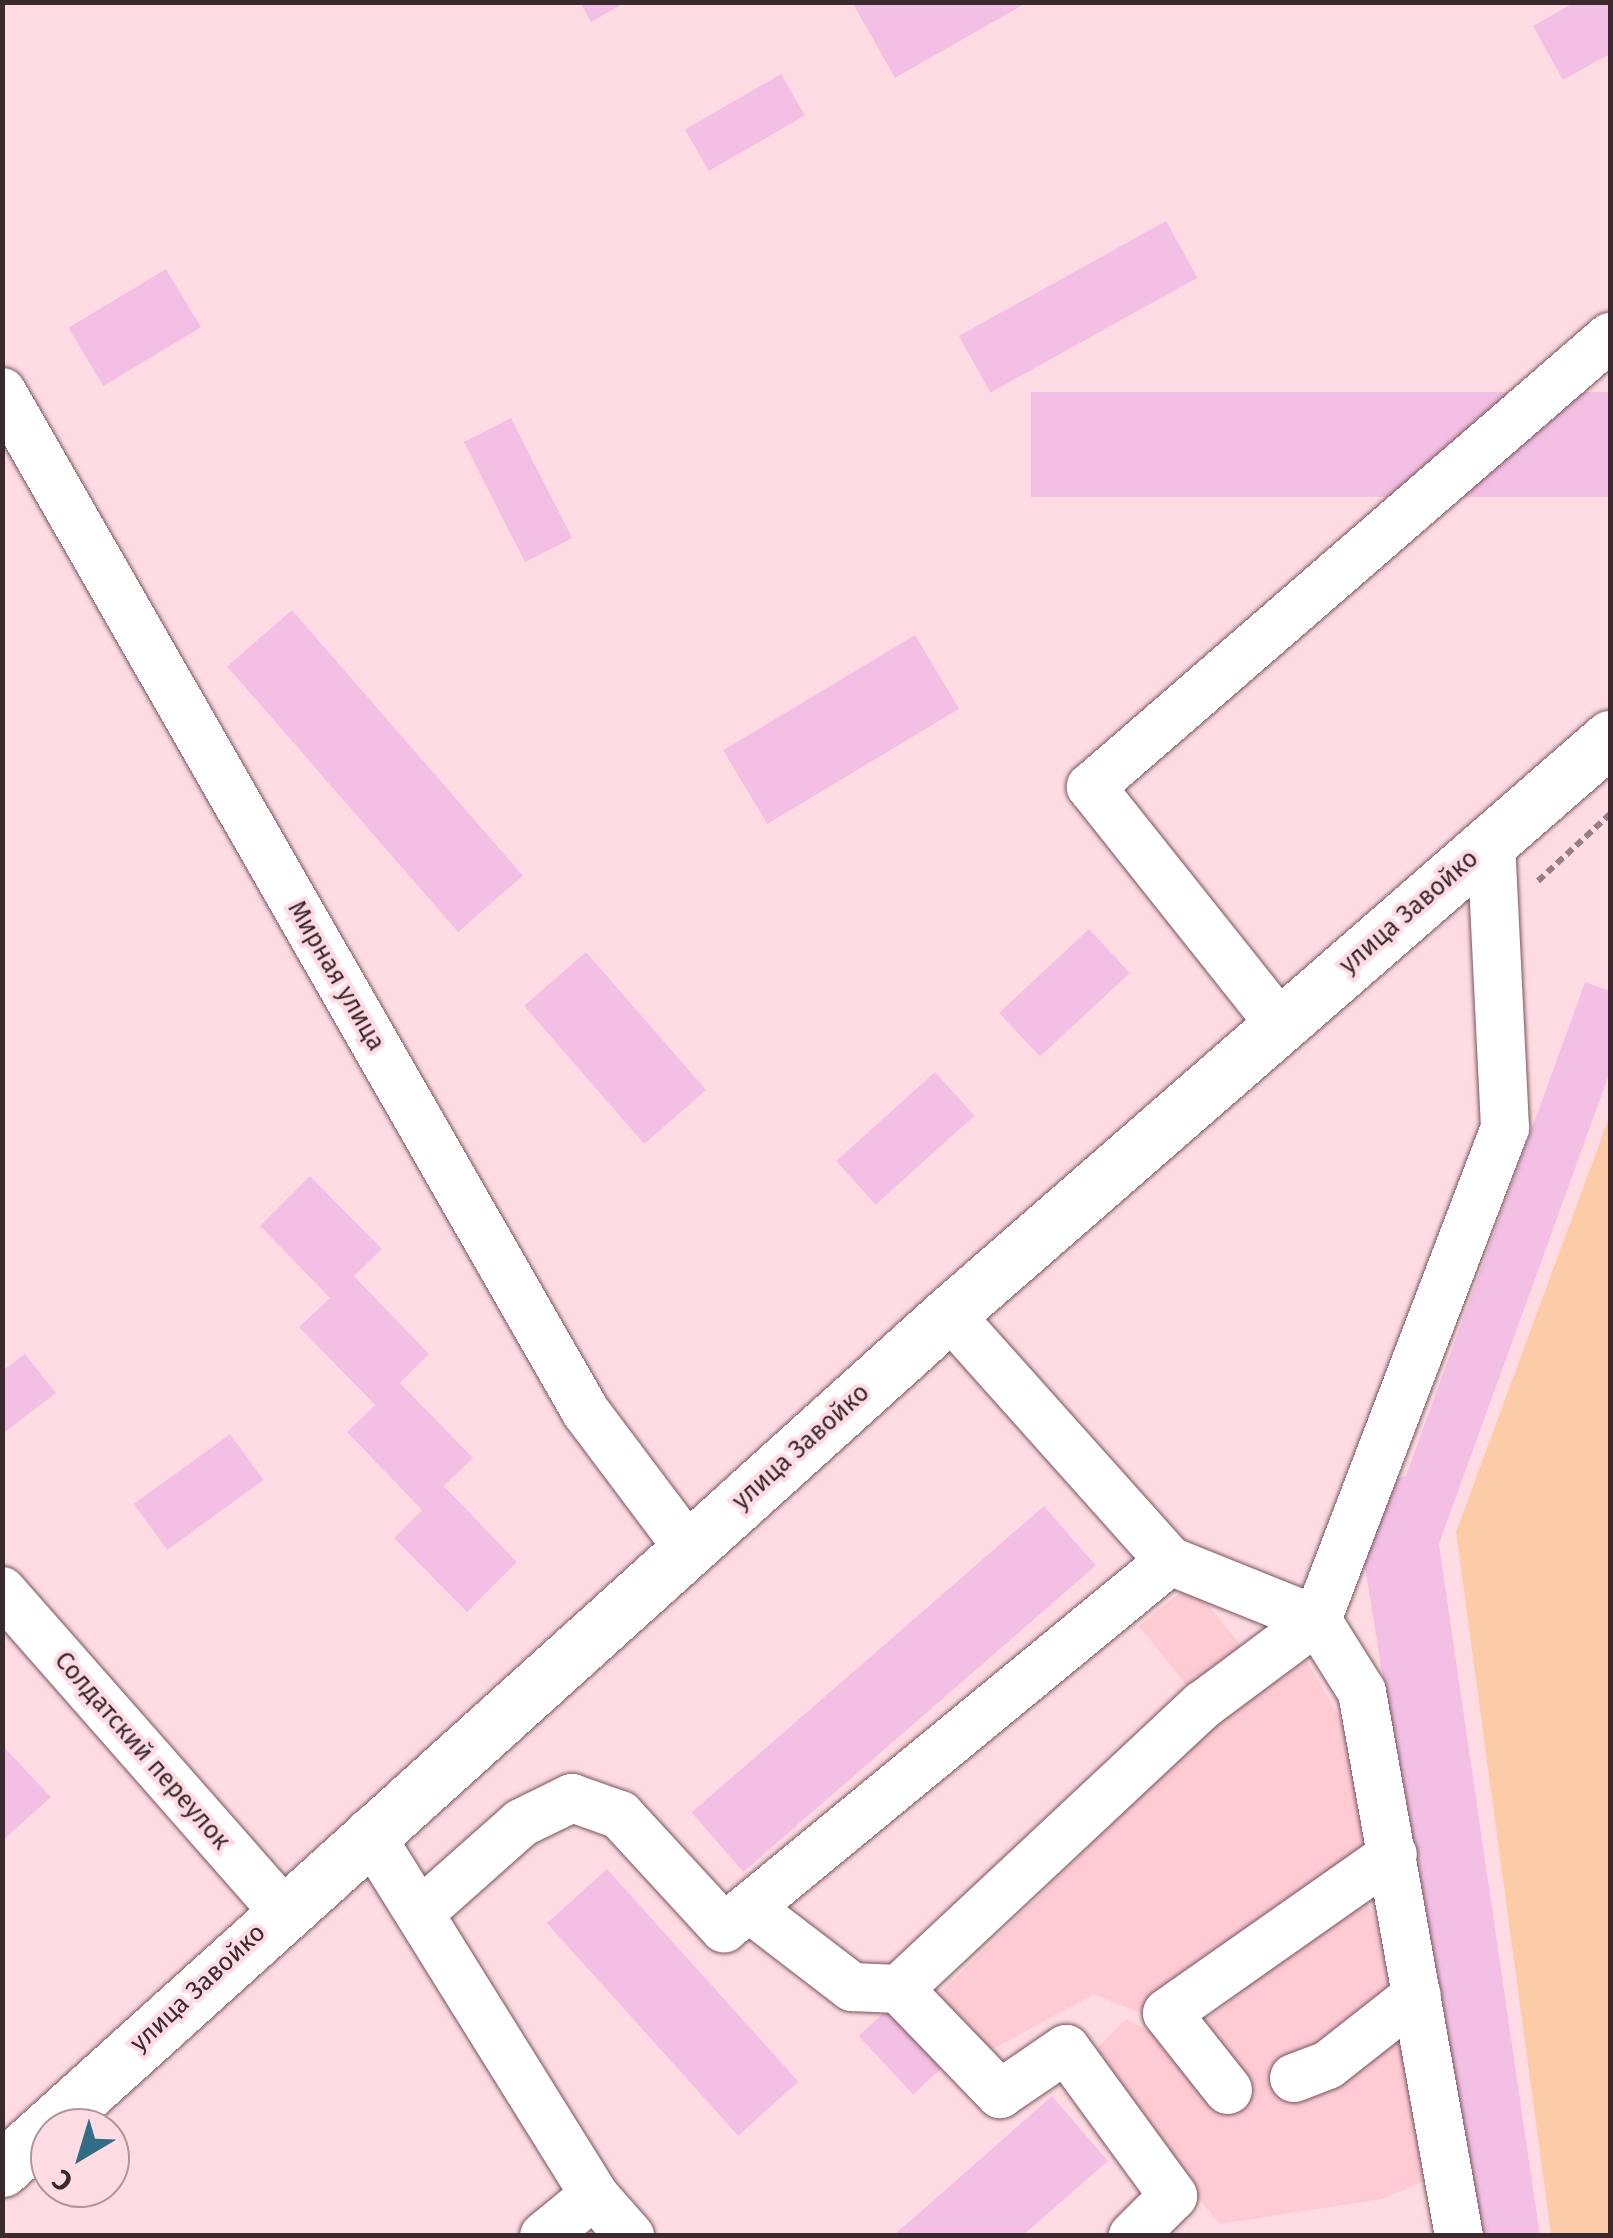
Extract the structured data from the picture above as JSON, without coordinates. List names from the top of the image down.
{
  "streets": {
    "main road": ["улица Завойко"],
    "street": ["Мирная улица", "Солдатский переулок"]
  },
  "crossings": [
    ["улица Завойко", "Мирная улица"],
    ["улица Завойко", "Солдатский переулок"]
  ],
  "north": "bottom left"
}
